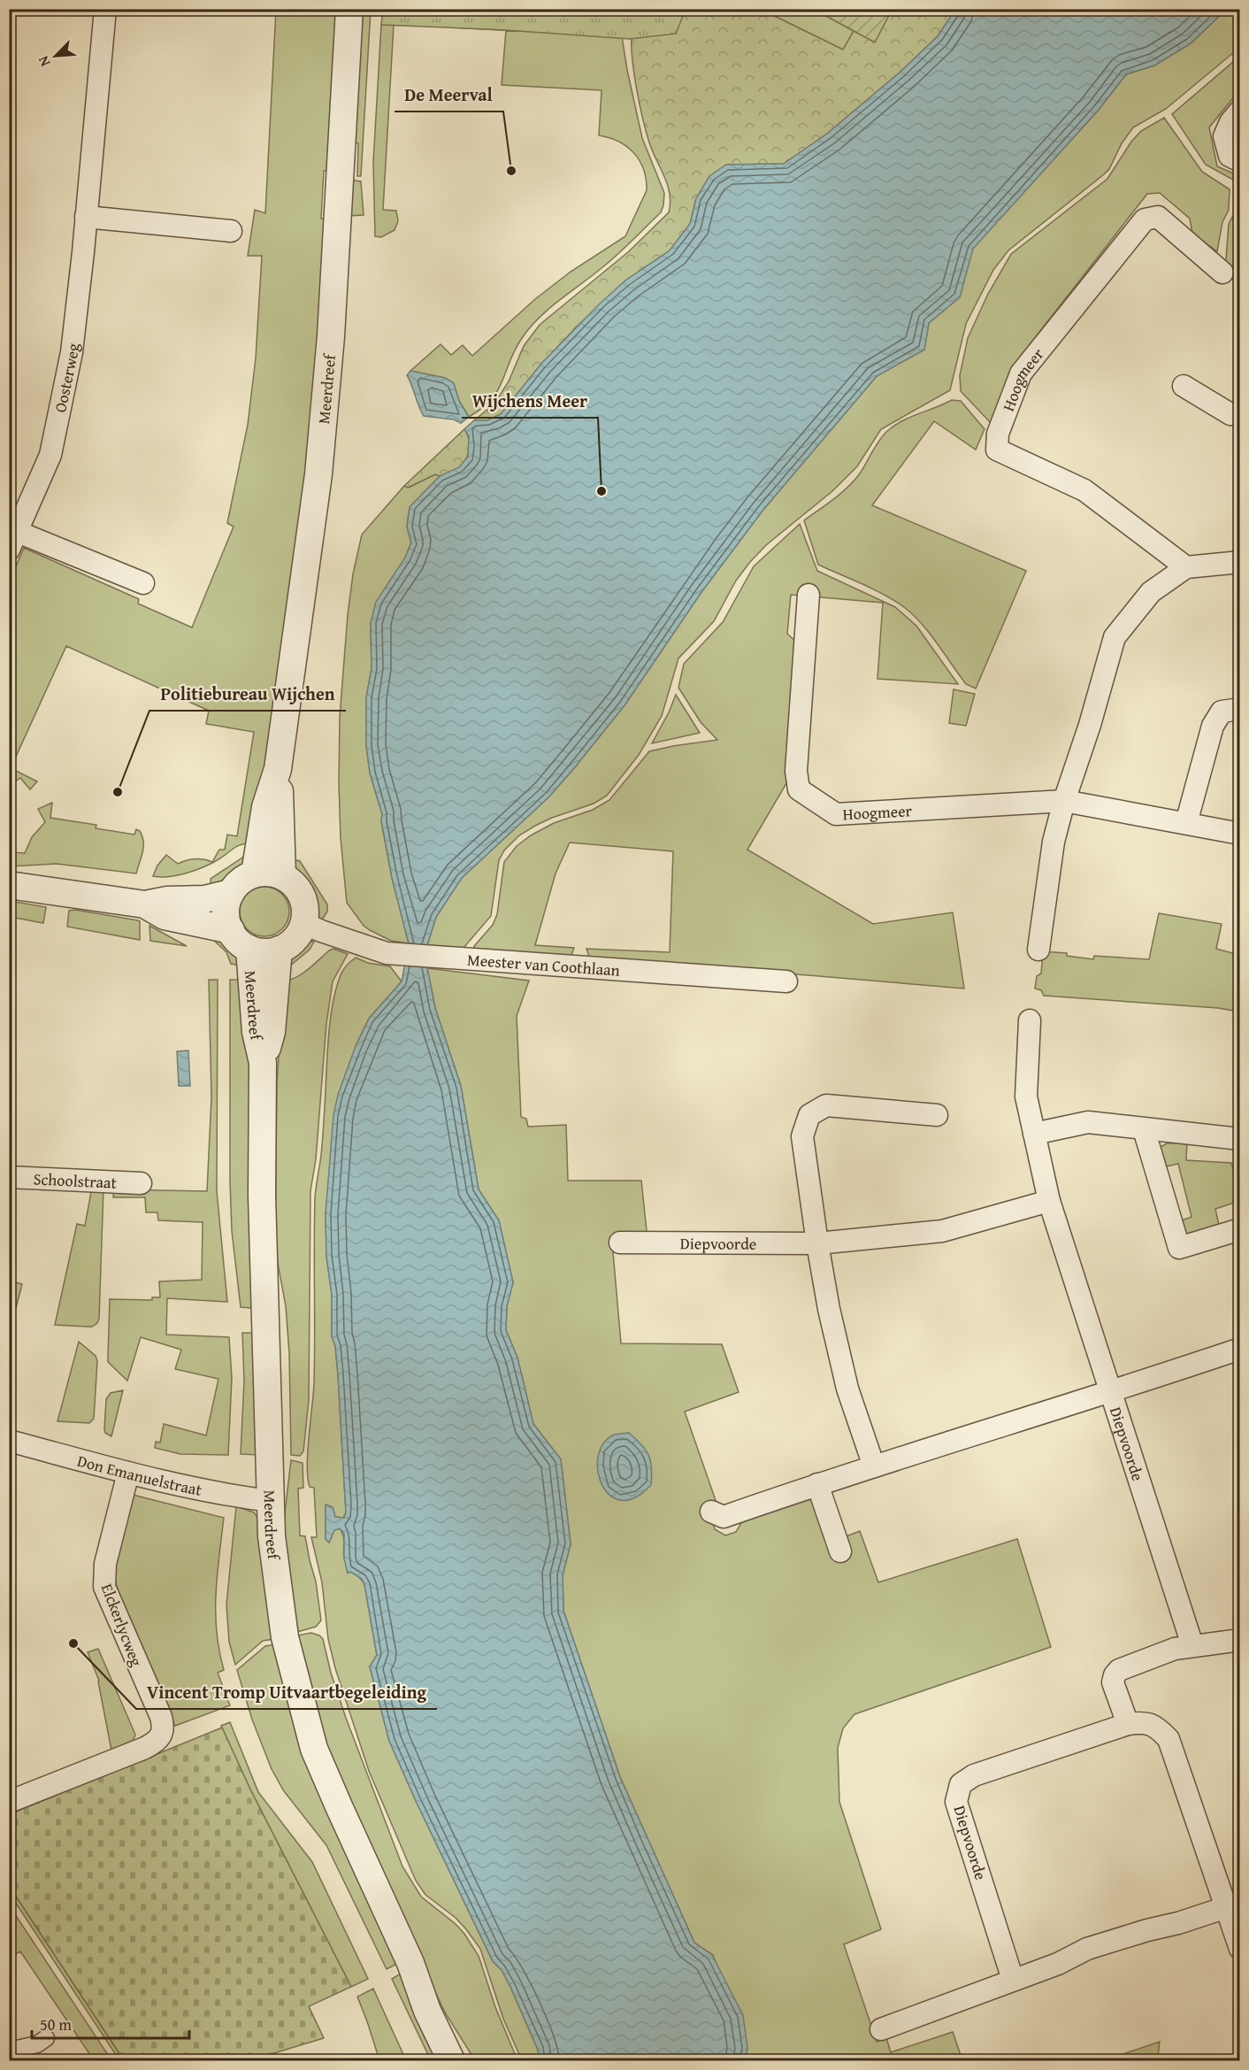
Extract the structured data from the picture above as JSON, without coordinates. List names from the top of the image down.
{
  "streets": {
    "street": [
      "Oosterweg",
      "Hoogmeer",
      "Meerdreef",
      "Meester van Coothlaan",
      "Schoolstraat",
      "Diepvoorde",
      "Don Emanuelstraat",
      "Elckerlycweg"
    ]
  },
  "crossings": [
    ["Meerdreef", "Meester van Coothlaan"],
    ["Meerdreef", "Don Emanuelstraat"],
    ["Don Emanuelstraat", "Elckerlycweg"]
  ],
  "places": [
    "De Meerval",
    "Wijchens Meer",
    "Politiebureau Wijchen",
    "Vincent Tromp Uitvaartbegeleiding"
  ],
  "scale_bar": "50 m",
  "north": "bottom left"
}
